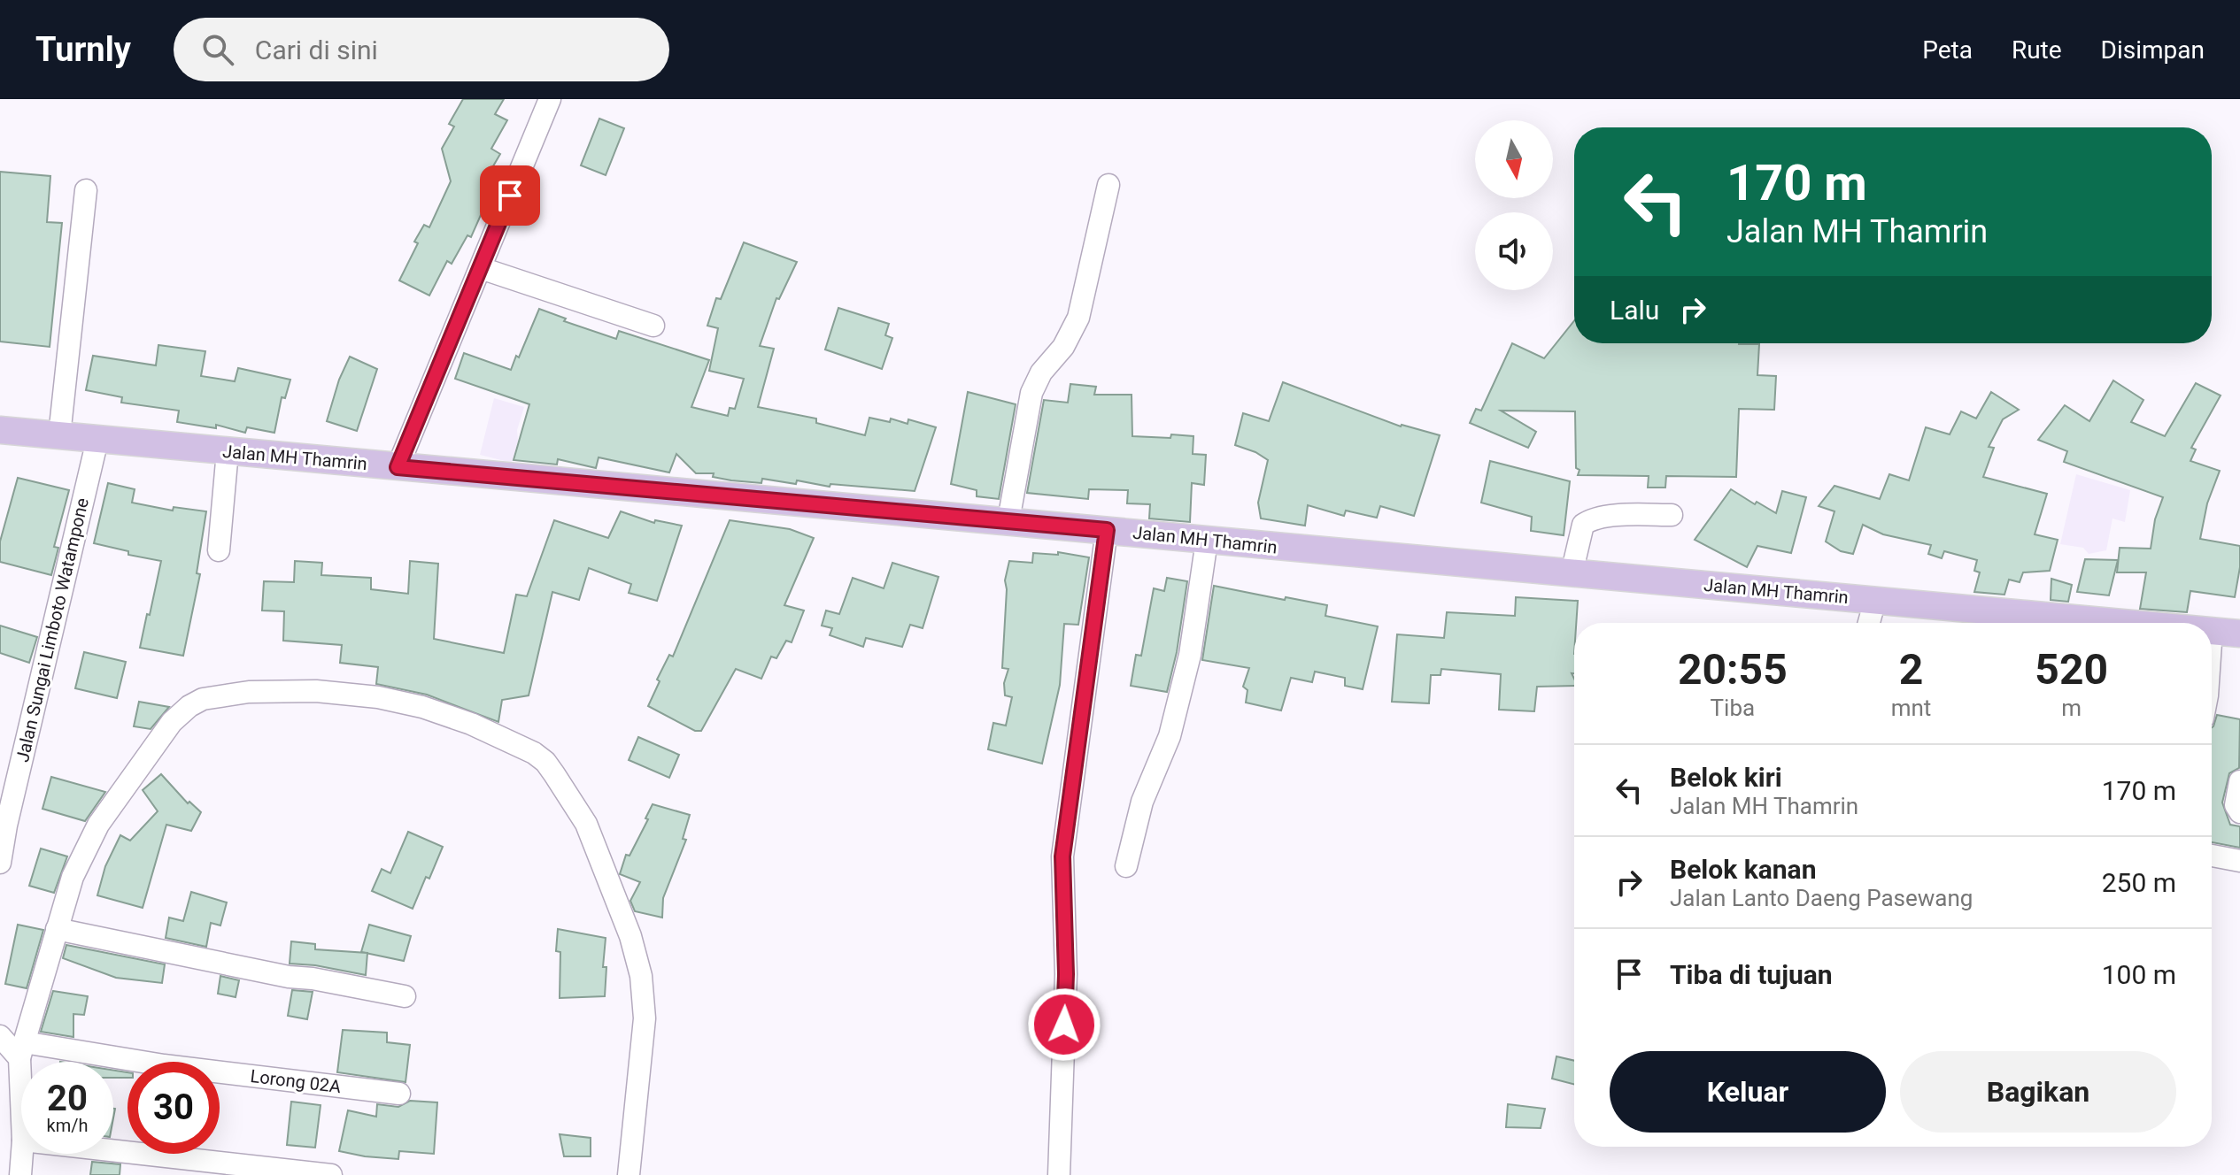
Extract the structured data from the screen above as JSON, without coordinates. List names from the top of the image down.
{
  "streets": {
    "main road": ["Jalan MH Thamrin"],
    "street": ["Jalan Sungai Limboto Watampone", "Lorong 02A"]
  },
  "crossings": [
    ["Jalan MH Thamrin", "Jalan Sungai Limboto Watampone"]
  ],
  "north": "bottom",
  "page": {
    "header": "Turnly",
    "search": "Cari di sini",
    "nav": ["Peta", "Rute", "Disimpan"],
    "turn": ["170 m", "Jalan MH Thamrin"],
    "then": "Lalu",
    "eta": [
      "20:55",
      "Tiba",
      "2",
      "mnt",
      "520",
      "m"
    ],
    "list": [
      {
        "name": "Belok kiri",
        "note": "Jalan MH Thamrin",
        "value": "170 m"
      },
      {
        "name": "Belok kanan",
        "note": "Jalan Lanto Daeng Pasewang",
        "value": "250 m"
      },
      {
        "name": "Tiba di tujuan",
        "value": "100 m"
      }
    ],
    "buttons": ["Keluar", "Bagikan"],
    "speed": "20 km/h",
    "limit": "30"
  }
}
